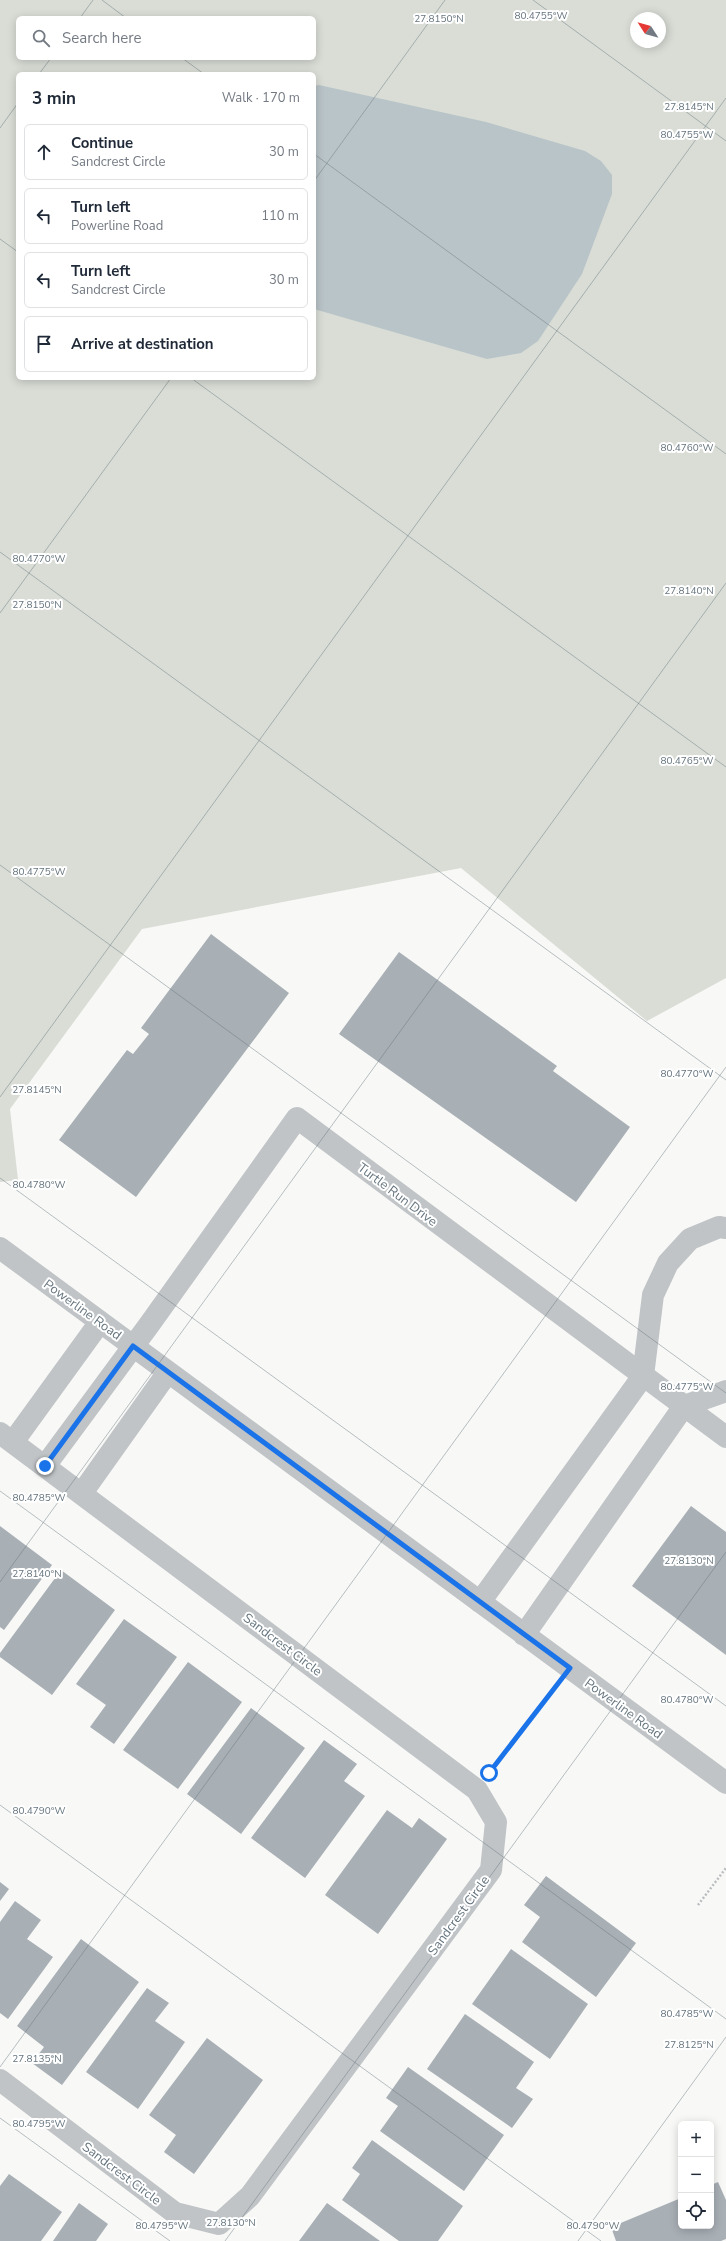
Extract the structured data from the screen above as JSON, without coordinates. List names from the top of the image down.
{
  "streets": {
    "street": ["Turtle Run Drive", "Powerline Road", "Sandcrest Circle"]
  },
  "crossings": [
    ["Turtle Run Drive", "Powerline Road"]
  ],
  "north": "top left",
  "page": {
    "search": "Search here",
    "heading": ["3 min", "Walk · 170 m"],
    "list": [
      ["Continue", "Sandcrest Circle", "30 m"],
      ["Turn left", "Powerline Road", "110 m"],
      ["Turn left", "Sandcrest Circle", "30 m"],
      "Arrive at destination"
    ],
    "map_buttons": ["+", "−"]
  },
  "coordinates": [
    "80.4755°W",
    "27.8150°N",
    "27.8145°N",
    "80.4760°W",
    "80.4770°W",
    "27.8140°N",
    "80.4765°W",
    "80.4775°W",
    "80.4780°W",
    "80.4785°W",
    "27.8130°N",
    "80.4790°W",
    "27.8125°N",
    "27.8135°N",
    "80.4795°W"
  ]
}
